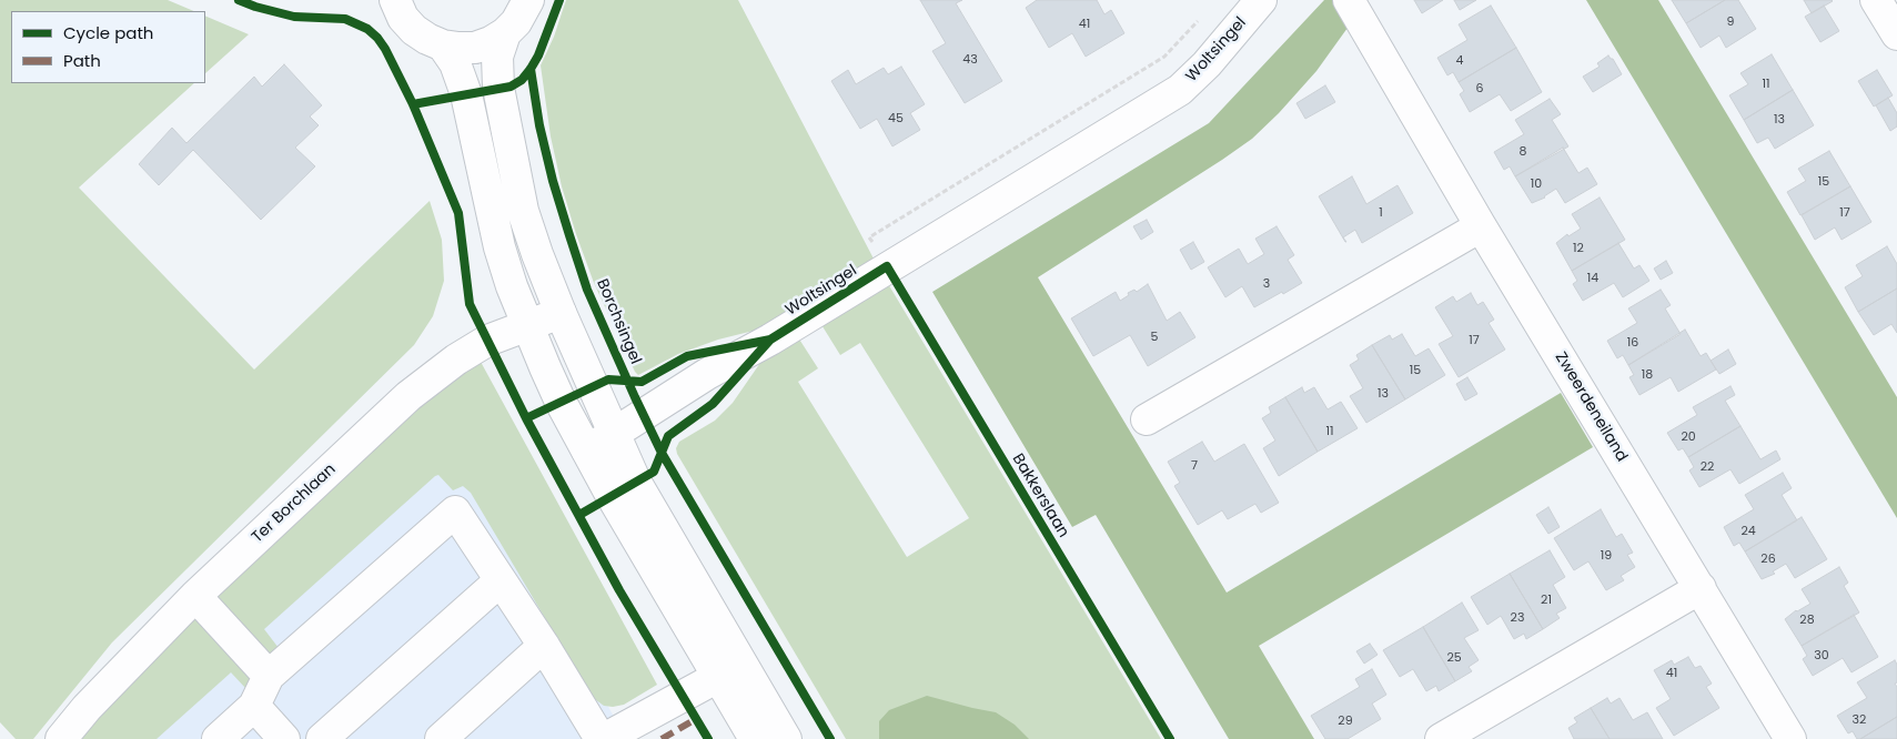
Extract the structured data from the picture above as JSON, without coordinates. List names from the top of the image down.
{
  "streets": {
    "street": ["Woltsingel", "Zweerdeneiland", "Ter Borchlaan"],
    "cycle path": ["Borchsingel", "Bakkerslaan"]
  },
  "house_numbers": [
    "9",
    "41",
    "43",
    "4",
    "11",
    "6",
    "45",
    "13",
    "8",
    "15",
    "10",
    "1",
    "17",
    "12",
    "14",
    "3",
    "5",
    "17",
    "16",
    "15",
    "18",
    "13",
    "11",
    "20",
    "7",
    "22",
    "24",
    "19",
    "26",
    "21",
    "23",
    "28",
    "30",
    "25",
    "41",
    "32",
    "29"
  ],
  "legend": ["Cycle path", "Path"]
}
